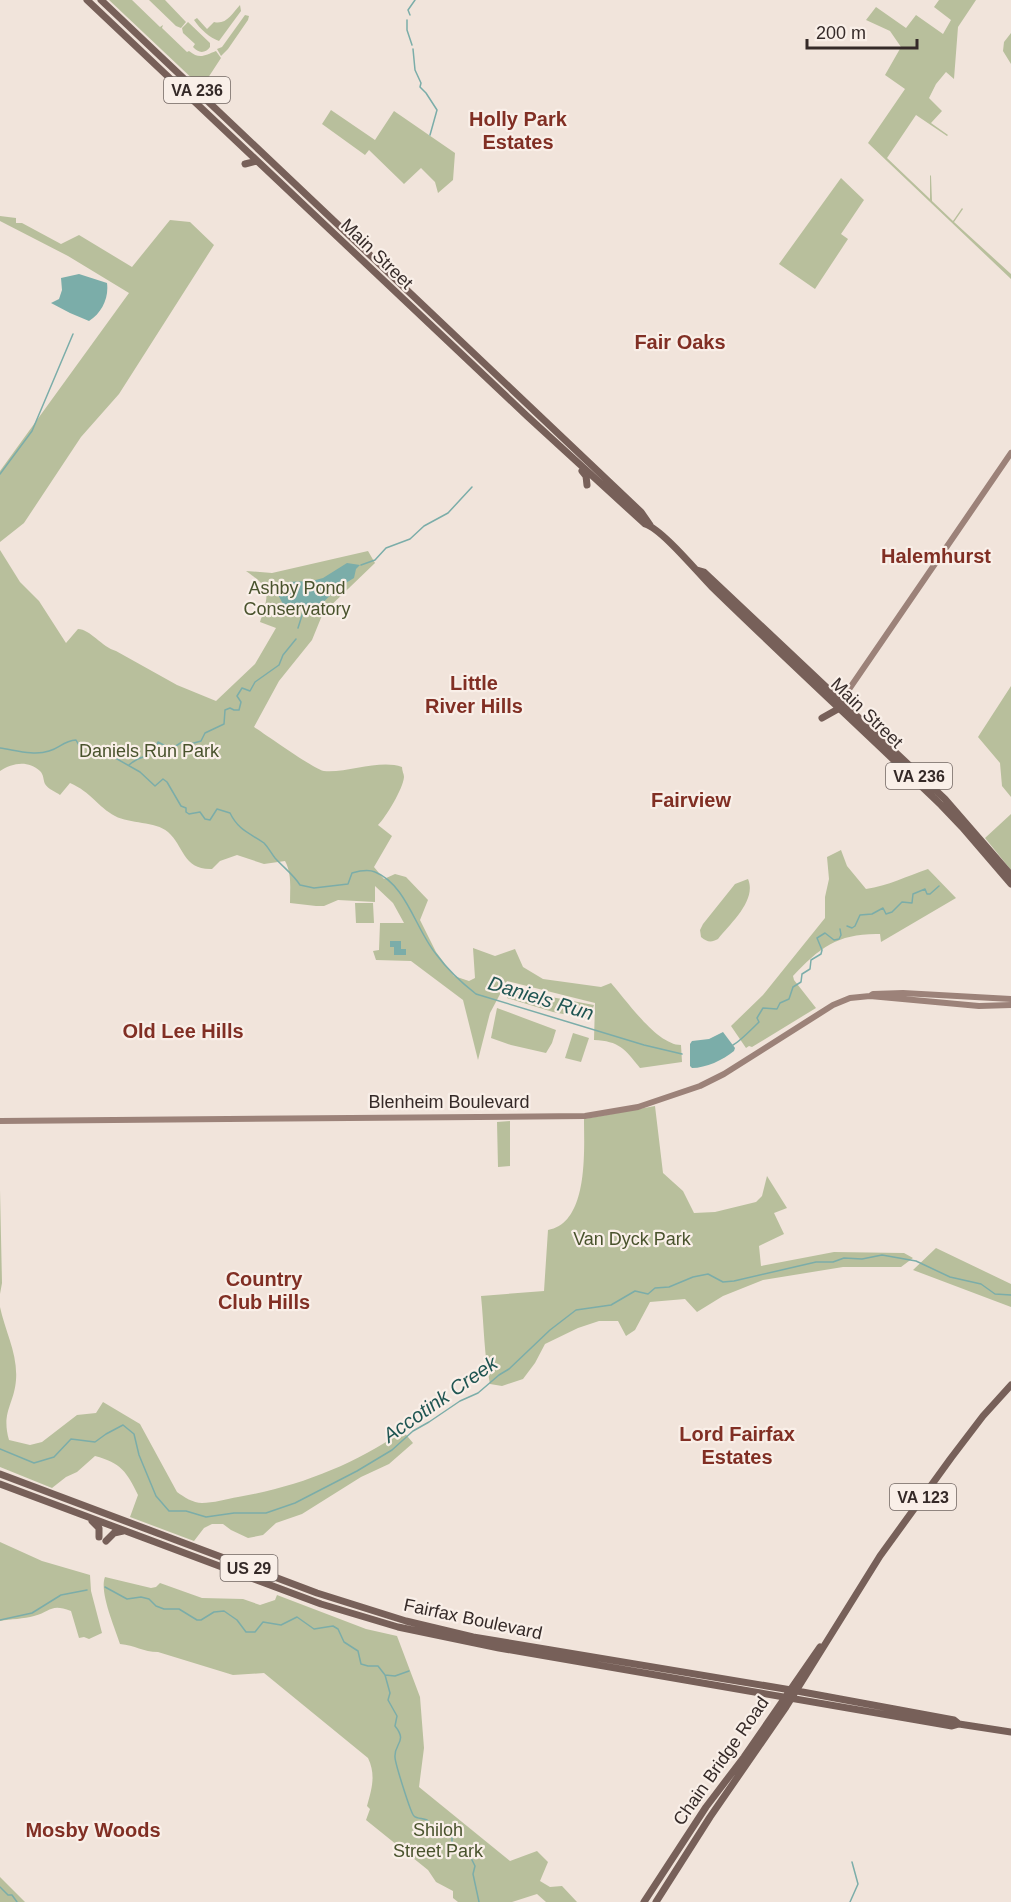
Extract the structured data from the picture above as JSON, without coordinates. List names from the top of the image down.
{
  "streets": {
    "main road": [
      "VA 236",
      "Main Street",
      "Blenheim Boulevard",
      "VA 123",
      "US 29",
      "Fairfax Boulevard",
      "Chain Bridge Road"
    ]
  },
  "crossings": [
    ["Fairfax Boulevard", "Chain Bridge Road"]
  ],
  "districts": [
    "Holly Park Estates",
    "Fair Oaks",
    "Halemhurst",
    "Little River Hills",
    "Fairview",
    "Old Lee Hills",
    "Country Club Hills",
    "Lord Fairfax Estates",
    "Mosby Woods"
  ],
  "water": ["Daniels Run", "Accotink Creek"],
  "parks": [
    "Ashby Pond Conservatory",
    "Daniels Run Park",
    "Van Dyck Park",
    "Shiloh Street Park"
  ],
  "scale_bar": "200 m"
}
